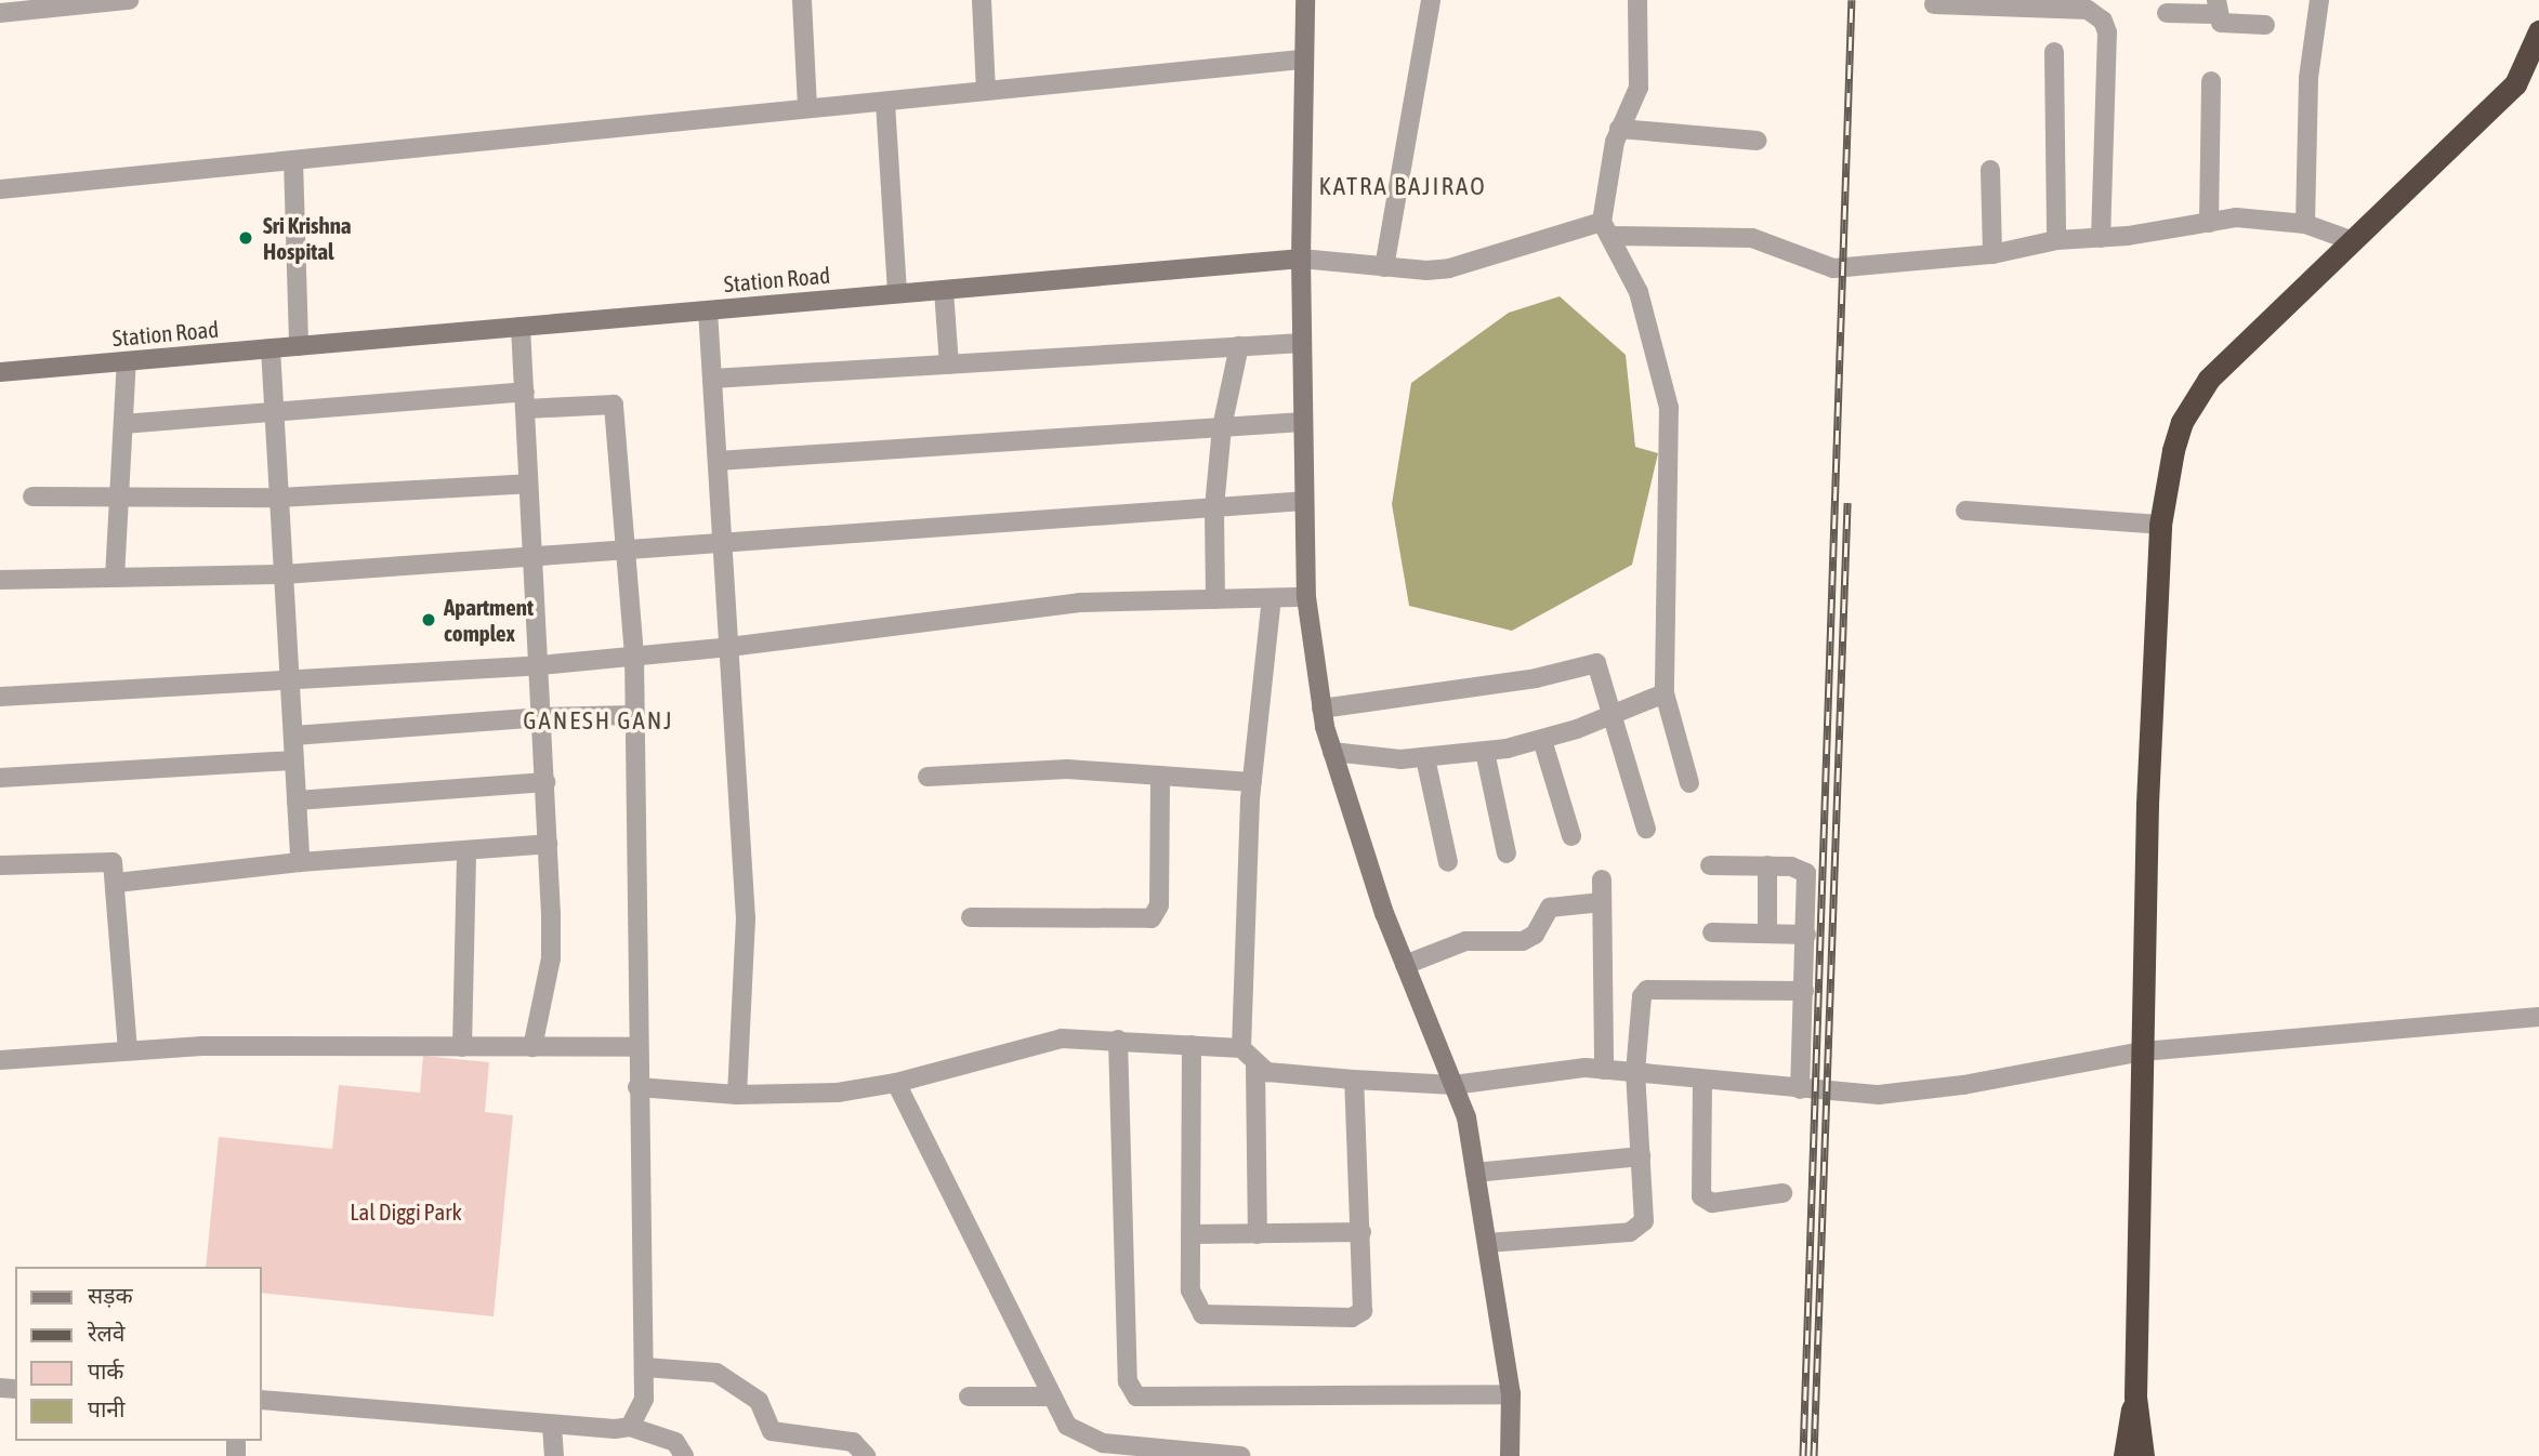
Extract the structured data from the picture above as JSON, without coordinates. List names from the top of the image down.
{
  "streets": {
    "street": ["Station Road"]
  },
  "districts": ["KATRA BAJIRAO", "GANESH GANJ"],
  "parks": ["Lal Diggi Park"],
  "places": ["Sri Krishna Hospital", "Apartment complex"],
  "legend": [
    "सड़क",
    "रेलवे",
    "पार्क",
    "पानी"
  ]
}
